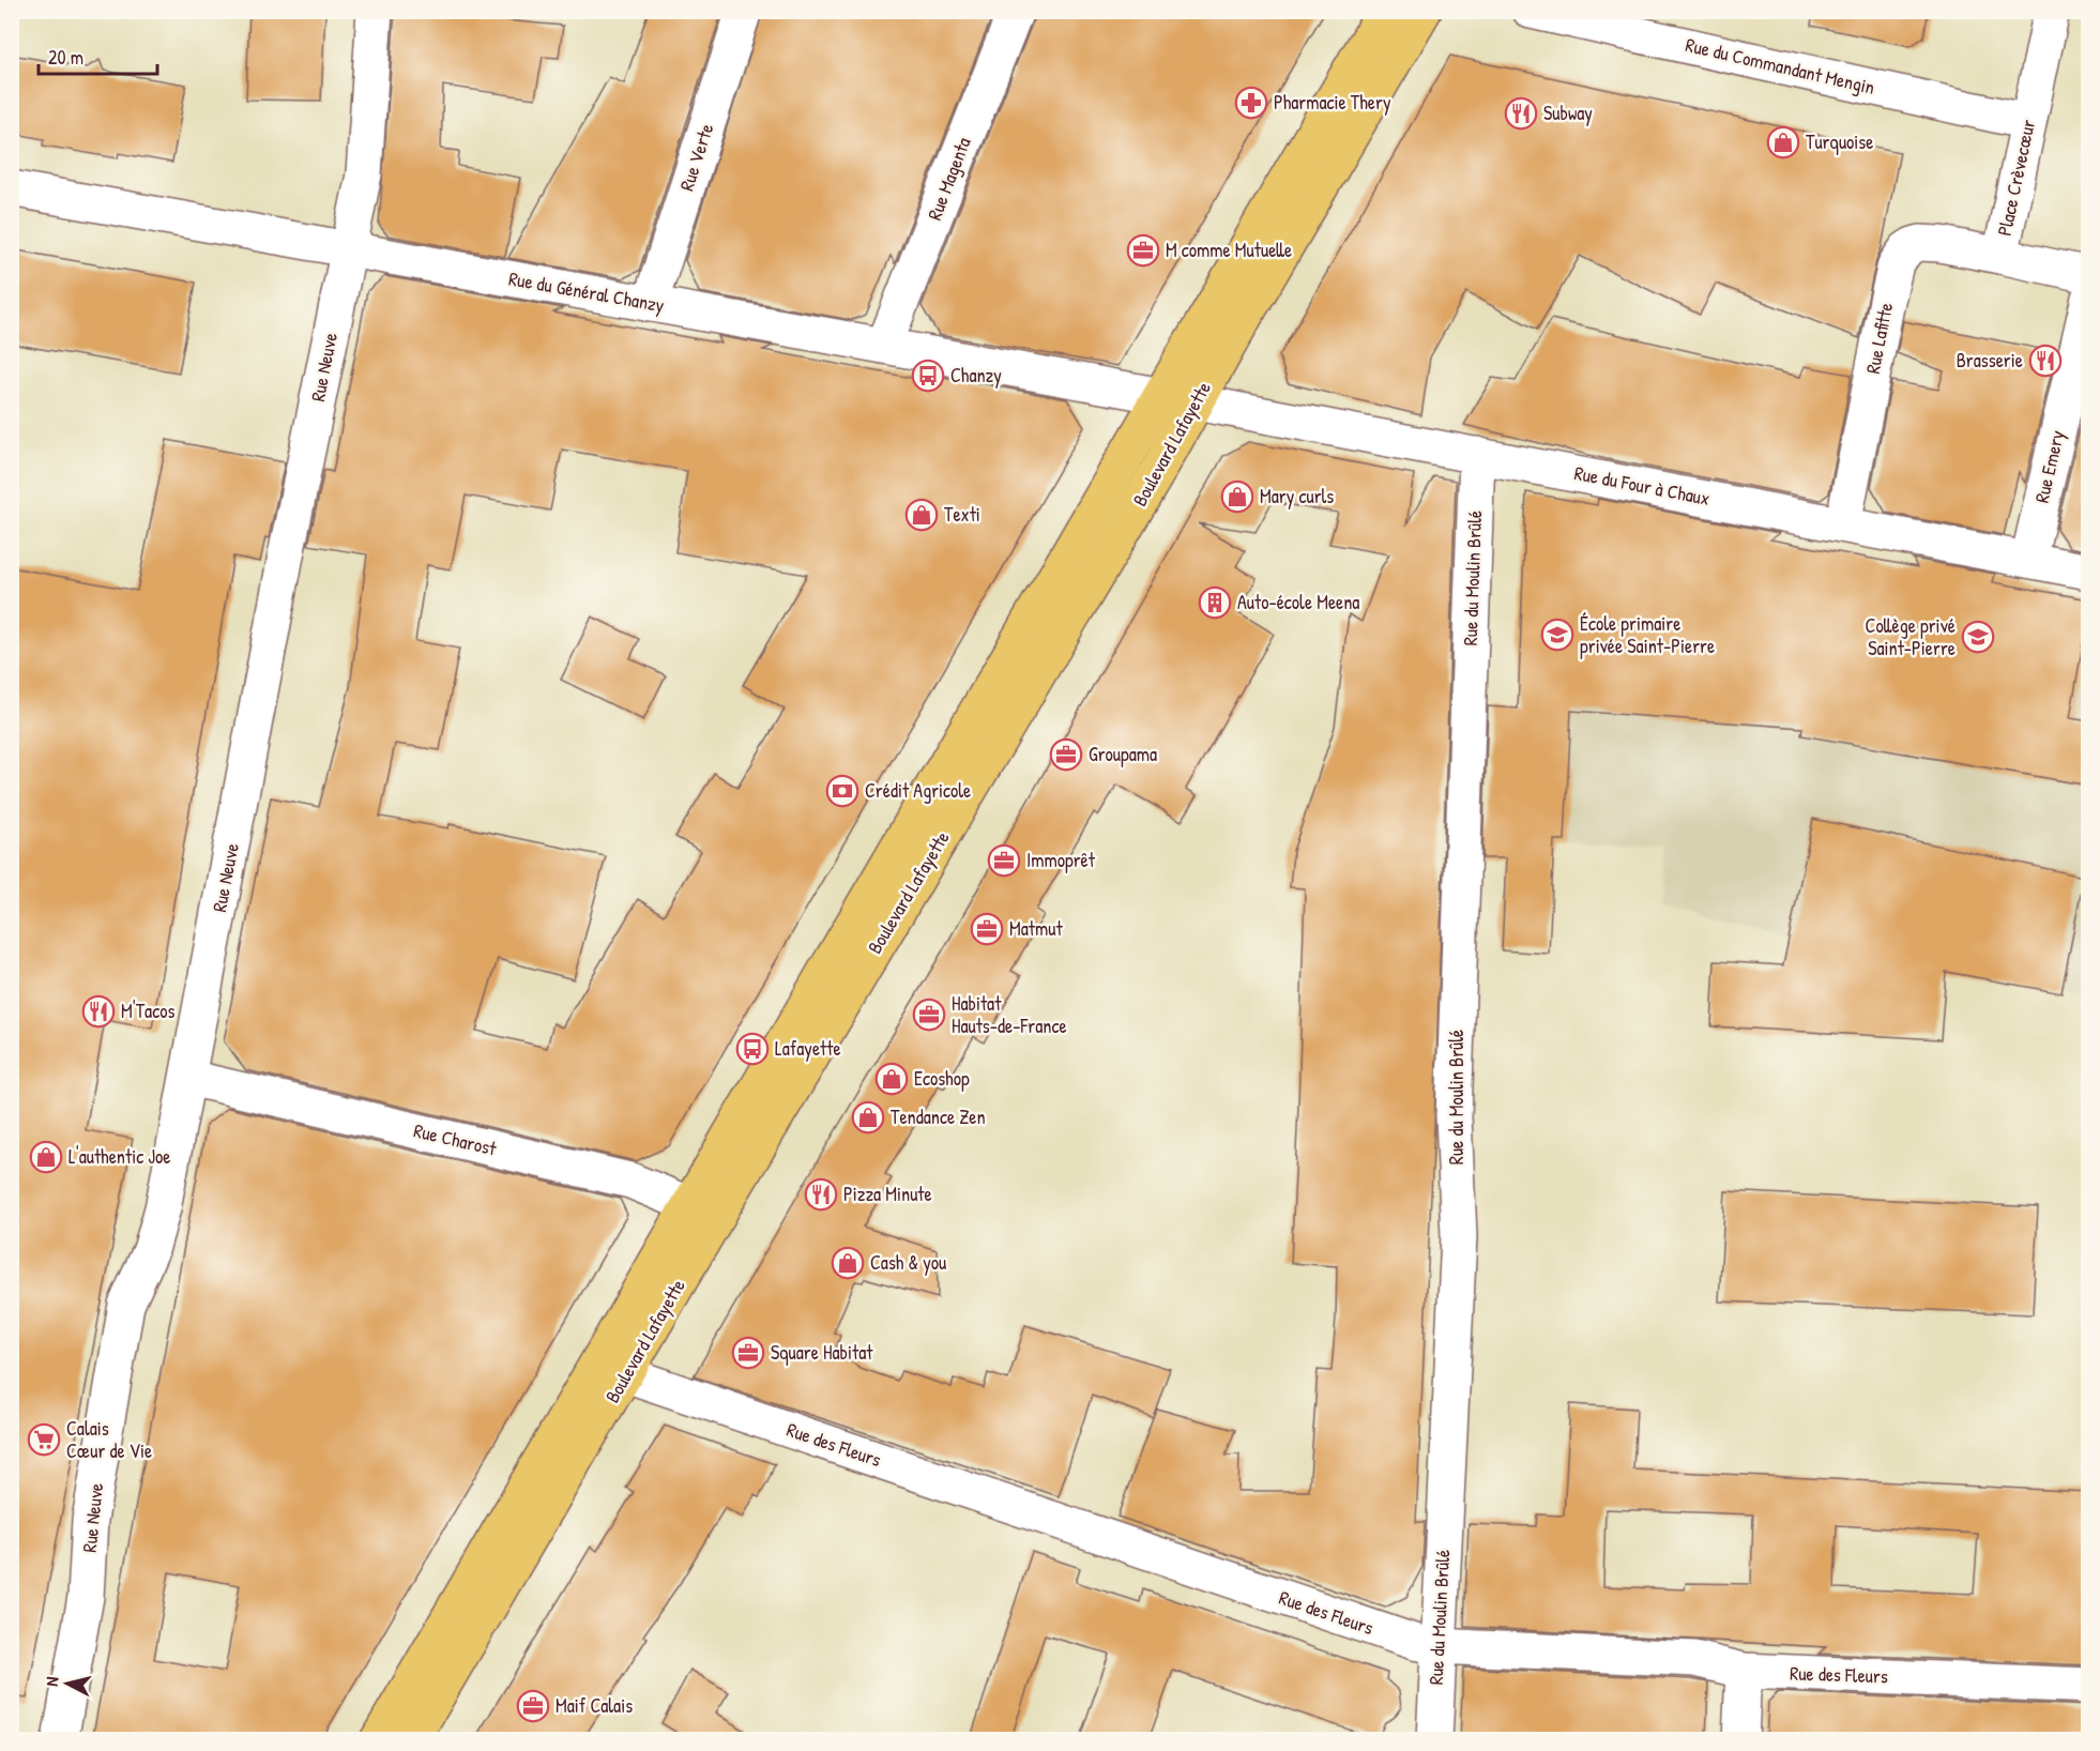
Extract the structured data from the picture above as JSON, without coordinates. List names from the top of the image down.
{
  "streets": {
    "main road": ["Boulevard Lafayette"],
    "street": [
      "Rue du Commandant Mengin",
      "Rue Verte",
      "Place Crèvecœur",
      "Rue Magenta",
      "Rue du Général Chanzy",
      "Rue Lafitte",
      "Rue Neuve",
      "Rue Emery",
      "Rue du Four à Chaux",
      "Rue du Moulin Brûlé",
      "Rue Charost",
      "Rue des Fleurs"
    ]
  },
  "crossings": [
    ["Rue du Commandant Mengin", "Place Crèvecœur"],
    ["Rue Verte", "Rue du Général Chanzy"],
    ["Place Crèvecœur", "Rue Lafitte"],
    ["Rue Magenta", "Rue du Général Chanzy"],
    ["Rue du Général Chanzy", "Rue Neuve"],
    ["Rue du Général Chanzy", "Boulevard Lafayette"],
    ["Rue du Général Chanzy", "Rue du Four à Chaux"],
    ["Rue Lafitte", "Rue du Four à Chaux"],
    ["Rue Neuve", "Rue Charost"],
    ["Boulevard Lafayette", "Rue du Four à Chaux"],
    ["Boulevard Lafayette", "Rue Charost"],
    ["Boulevard Lafayette", "Rue des Fleurs"],
    ["Rue Emery", "Rue du Four à Chaux"],
    ["Rue du Four à Chaux", "Rue du Moulin Brûlé"],
    ["Rue du Moulin Brûlé", "Rue des Fleurs"]
  ],
  "places": {
    "pharmacy": ["Pharmacie Thery"],
    "restaurant": [
      "Subway",
      "Brasserie",
      "M'Tacos",
      "Pizza Minute"
    ],
    "shop": [
      "Turquoise",
      "Mary curls",
      "Texti",
      "Ecoshop",
      "Tendance Zen",
      "L'authentic Joe",
      "Cash & you"
    ],
    "office": [
      "M comme Mutuelle",
      "Groupama",
      "Immoprêt",
      "Matmut",
      "Habitat Hauts-de-France",
      "Square Habitat",
      "Maif Calais"
    ],
    "bus stop": ["Chanzy", "Lafayette"],
    "building": ["Auto-école Meena"],
    "school or university": ["École primaire privée Saint-Pierre", "Collège privé Saint-Pierre"],
    "bank": ["Crédit Agricole"],
    "supermarket": ["Calais Cœur de Vie"]
  },
  "scale_bar": "20 m",
  "north": "left"
}
